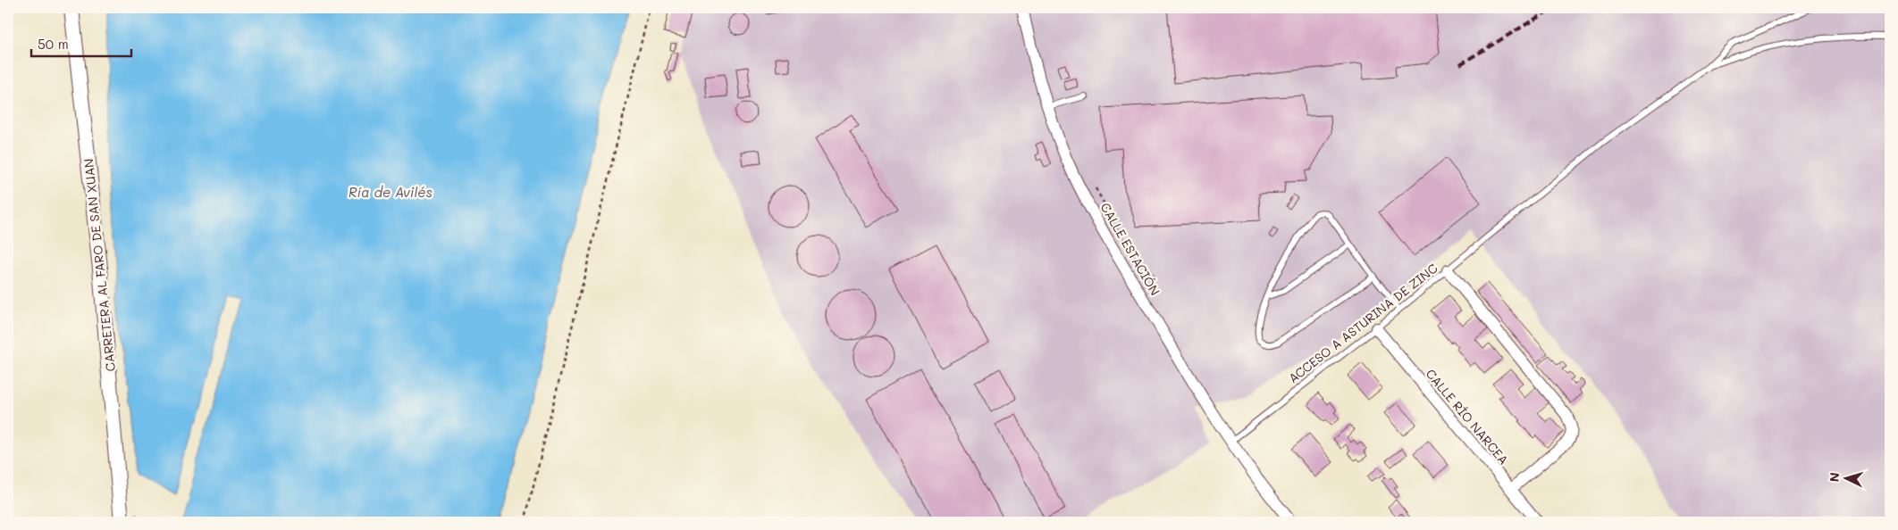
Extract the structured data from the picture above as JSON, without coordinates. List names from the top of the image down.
{
  "streets": {
    "street": ["CALLE ESTACIÓN", "CARRETERA AL FARO DE SAN XUAN", "CALLE RÍO NARCEA"],
    "lane": ["ACCESO A ASTURINA DE ZINC"]
  },
  "crossings": [
    ["CALLE ESTACIÓN", "ACCESO A ASTURINA DE ZINC"],
    ["ACCESO A ASTURINA DE ZINC", "CALLE RÍO NARCEA"]
  ],
  "water": ["Ría de Avilés"],
  "scale_bar": "50 m",
  "north": "left"
}
